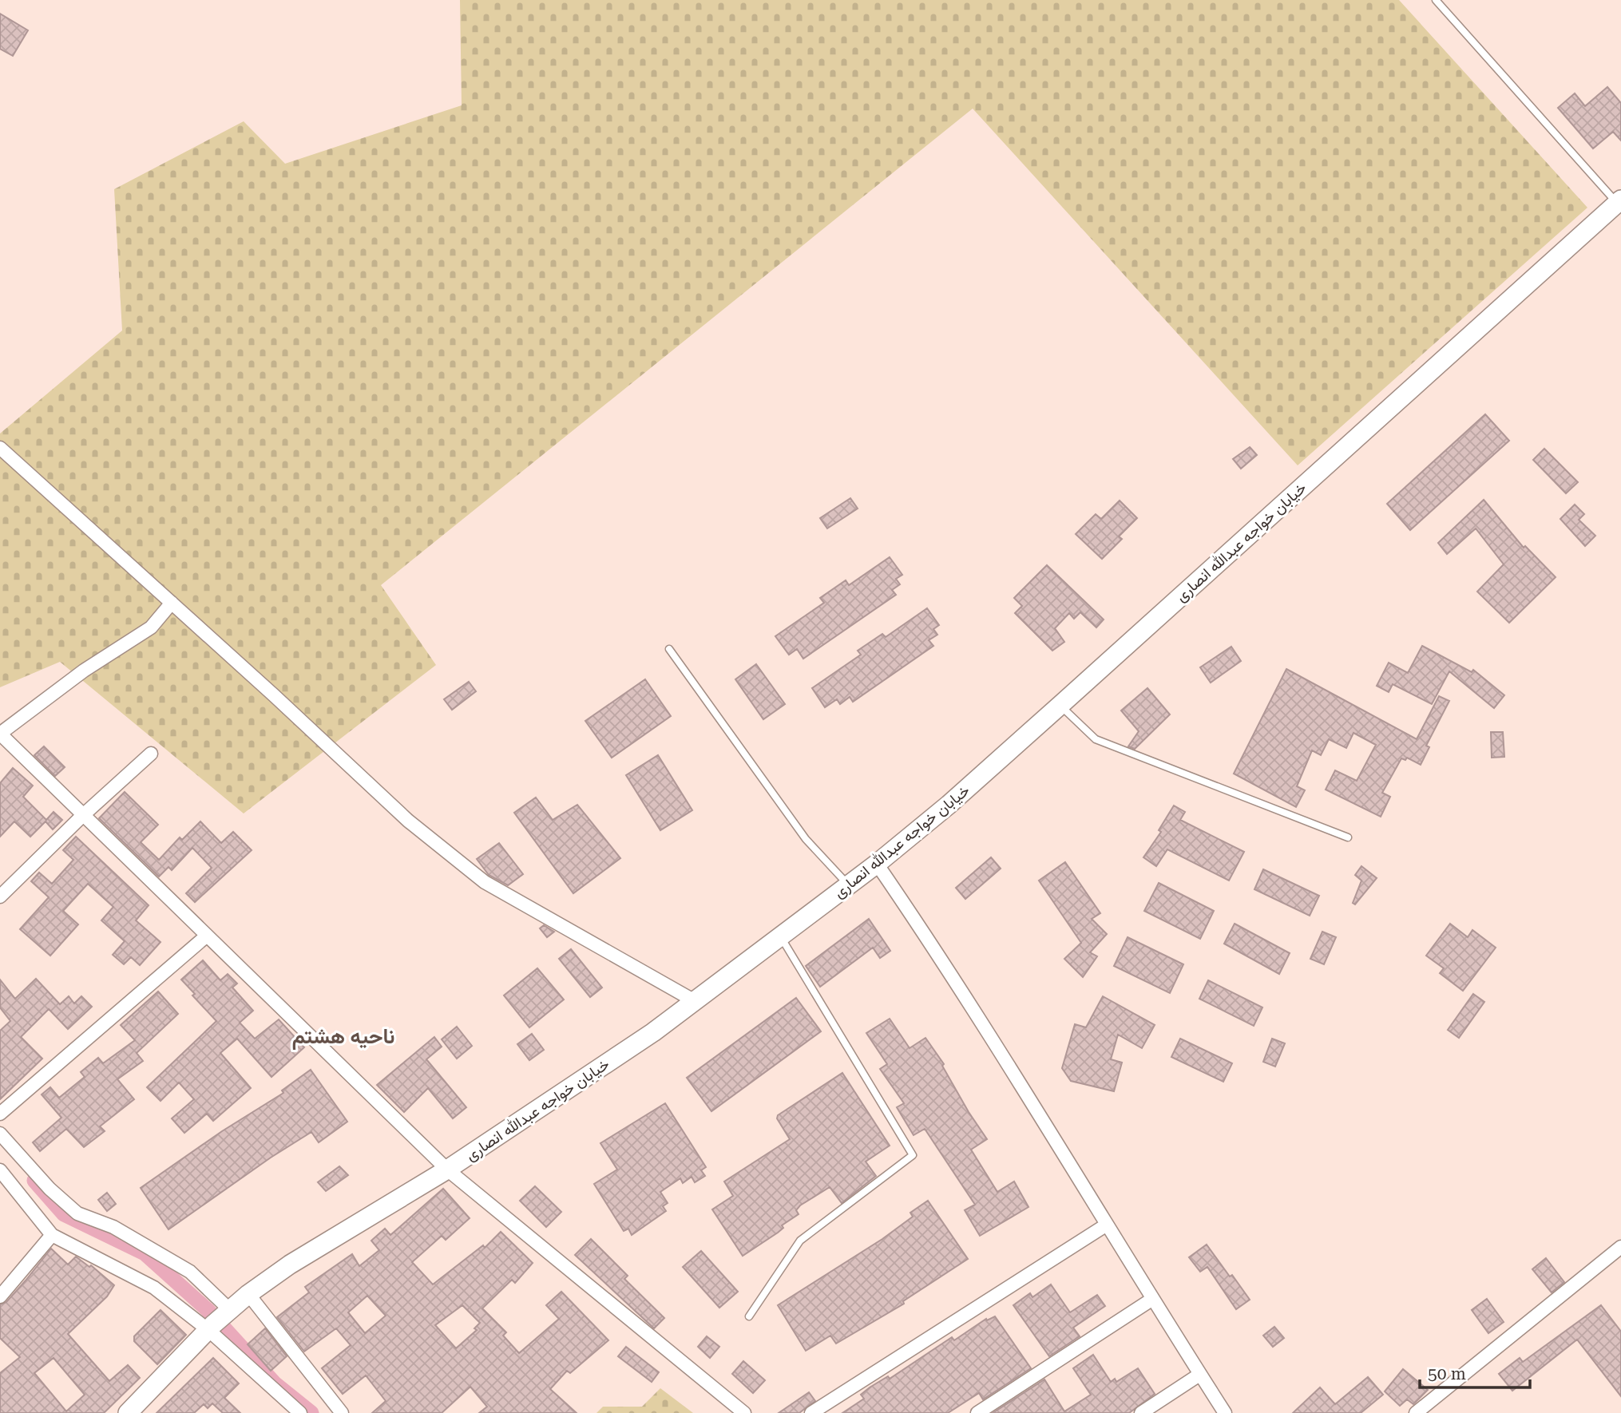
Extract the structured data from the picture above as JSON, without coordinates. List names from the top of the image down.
{
  "streets": {
    "street": ["خیابان خواجه عبدالله انصاری"]
  },
  "districts": ["ناحیه هشتم"],
  "scale_bar": "50 m"
}
